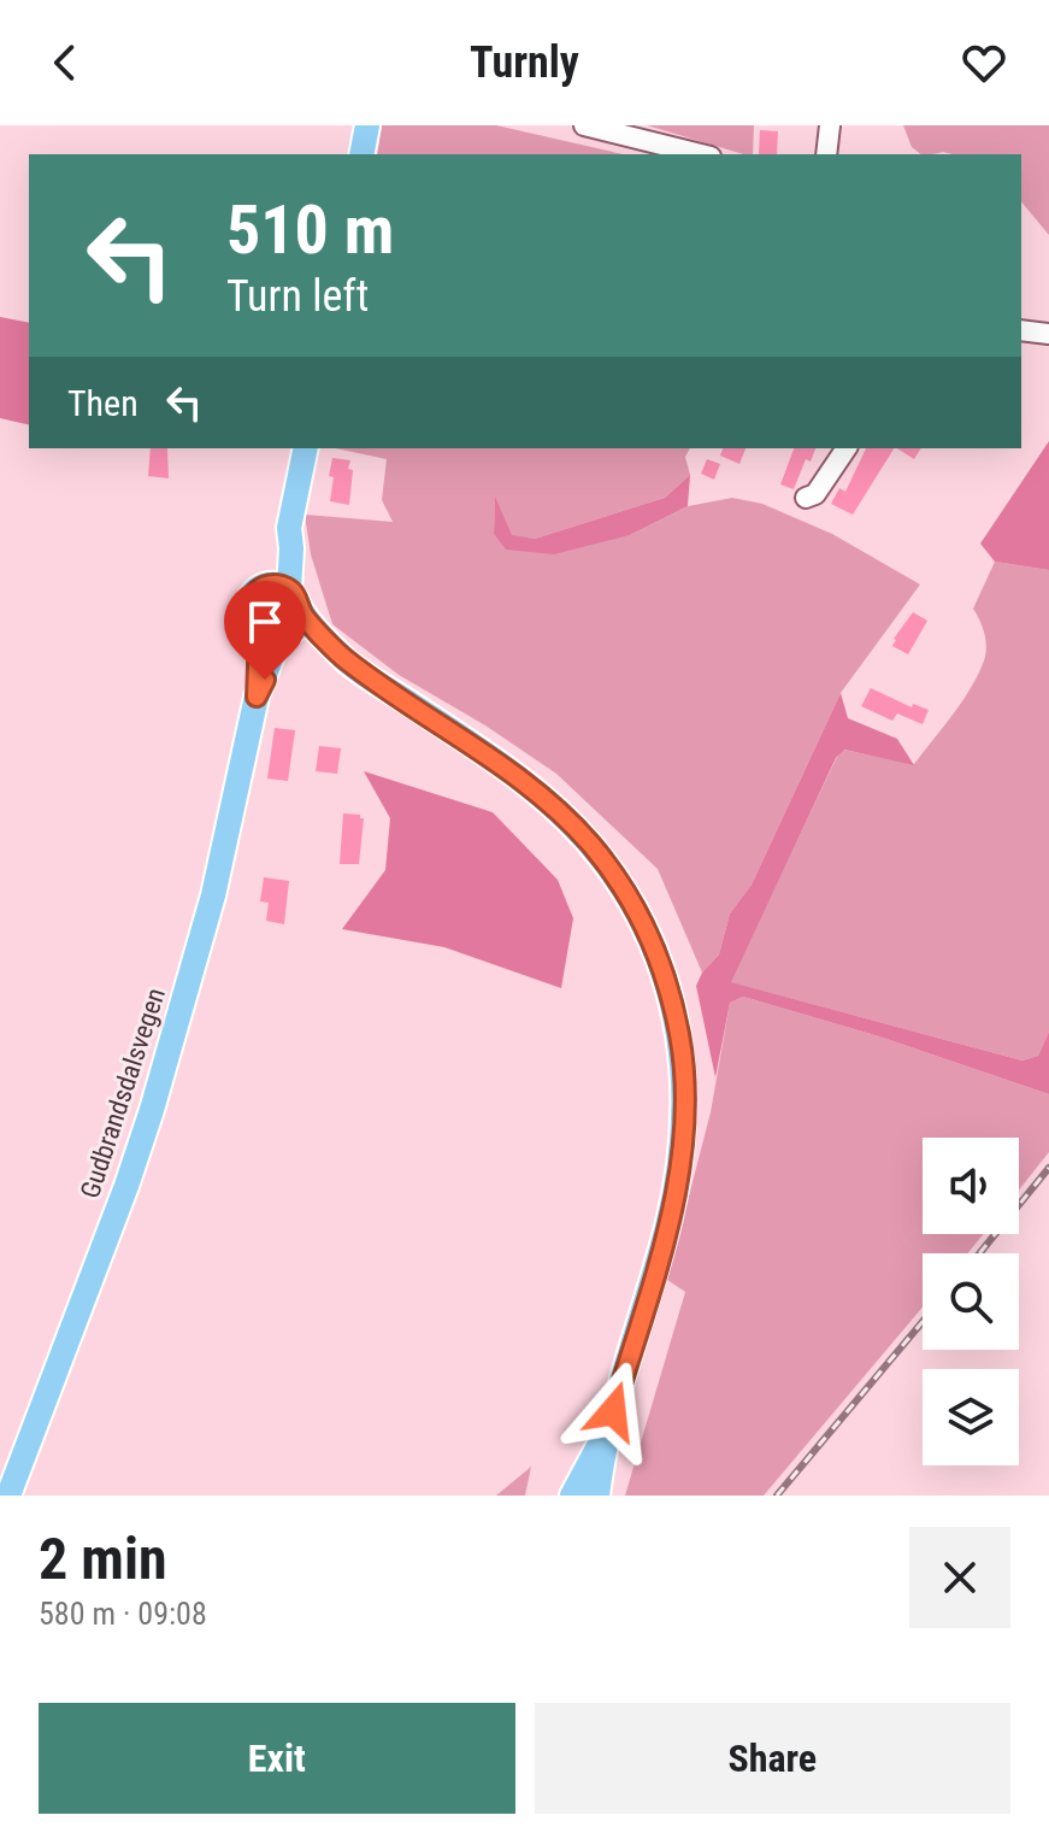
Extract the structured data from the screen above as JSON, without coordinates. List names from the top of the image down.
{
  "streets": {
    "main road": ["Gudbrandsdalsvegen"]
  },
  "page": {
    "header": "Turnly",
    "turn": ["510 m", "Turn left"],
    "then": "Then",
    "heading": ["2 min", "580 m · 09:08"],
    "buttons": ["Exit", "Share"]
  }
}
